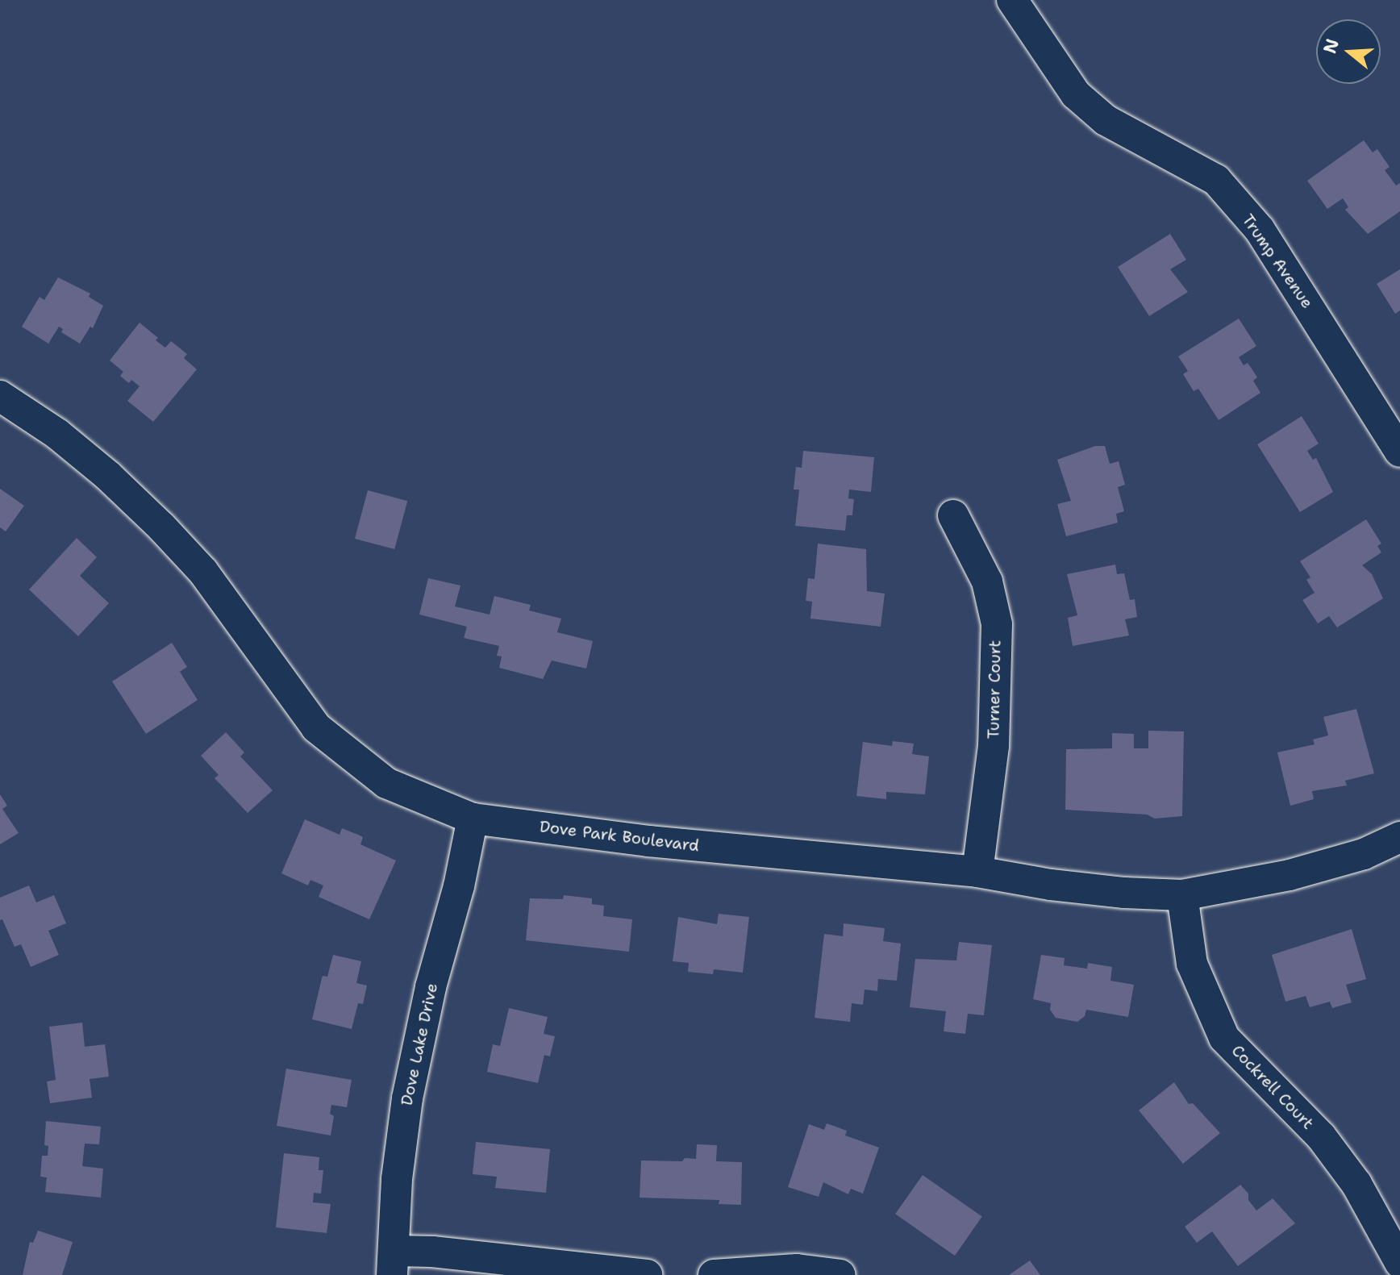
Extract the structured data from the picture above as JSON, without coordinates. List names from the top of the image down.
{
  "streets": {
    "street": [
      "Trump Avenue",
      "Turner Court",
      "Dove Park Boulevard",
      "Dove Lake Drive",
      "Cockrell Court"
    ]
  },
  "crossings": [
    ["Turner Court", "Dove Park Boulevard"],
    ["Dove Park Boulevard", "Dove Lake Drive"],
    ["Dove Park Boulevard", "Cockrell Court"]
  ],
  "north": "left"
}
